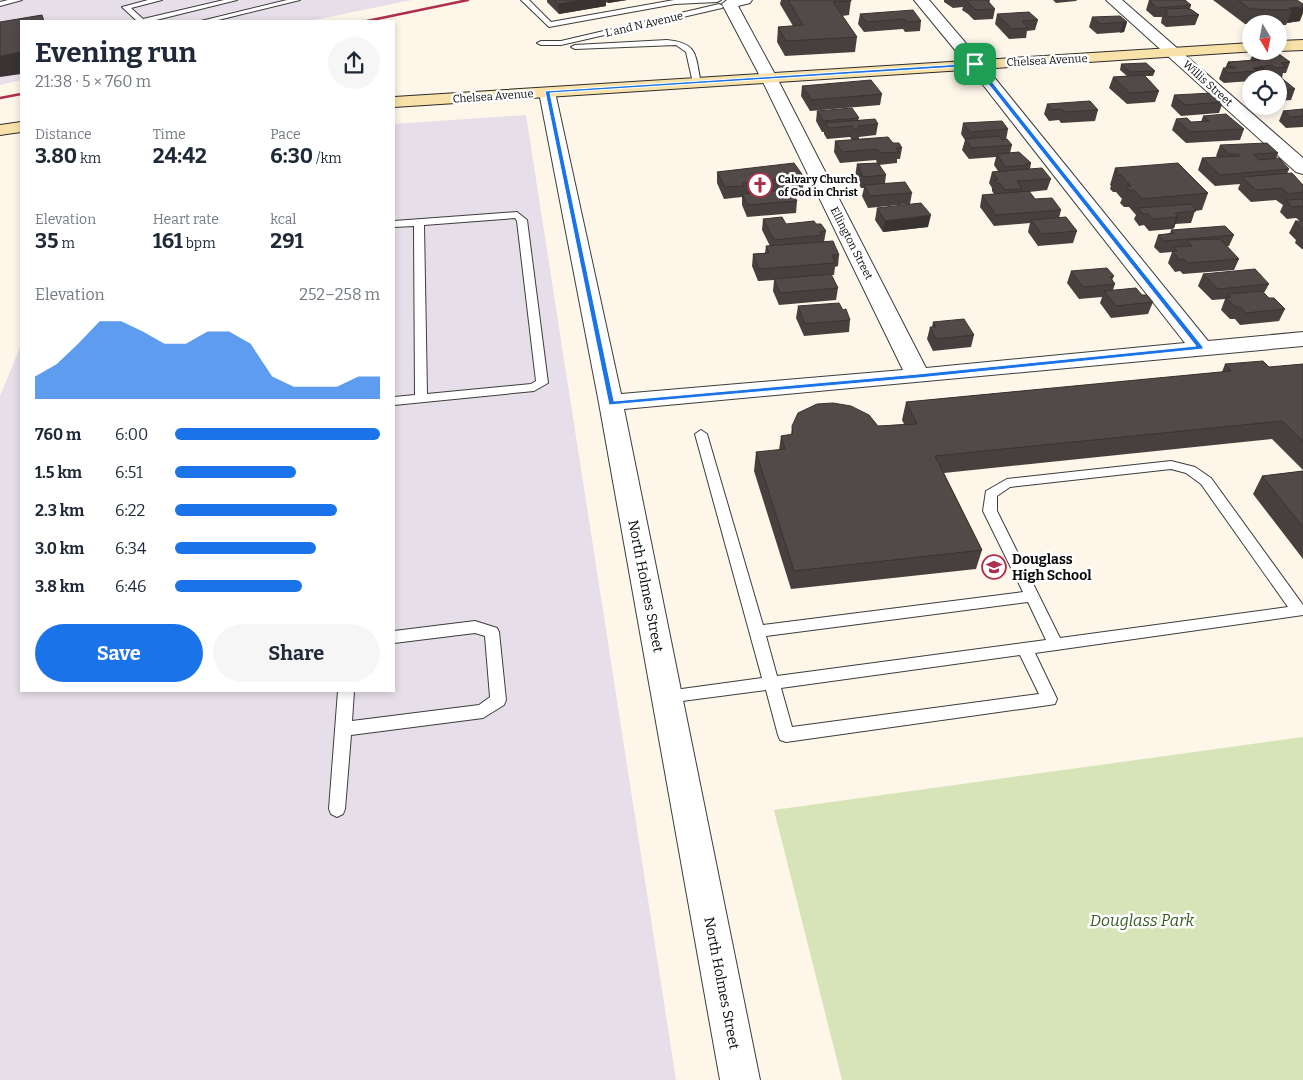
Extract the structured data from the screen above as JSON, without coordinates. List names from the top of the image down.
{
  "streets": {
    "main road": ["Chelsea Avenue"],
    "street": ["Willis Street", "Ellington Street", "North Holmes Street"],
    "lane": ["L and N Avenue"]
  },
  "crossings": [
    ["L and N Avenue", "Ellington Street"],
    ["Chelsea Avenue", "Willis Street"],
    ["Chelsea Avenue", "Ellington Street"],
    ["Chelsea Avenue", "North Holmes Street"]
  ],
  "parks": ["Douglass Park"],
  "places": {
    "church": ["Calvary Church of God in Christ"],
    "school or university": ["Douglass High School"]
  },
  "north": "bottom",
  "page": {
    "heading": ["Evening run", "21:38 · 5 × 760 m"],
    "stats": [
      ["Distance", "3.80 km"],
      ["Time", "24:42"],
      ["Pace", "6:30 /km"],
      ["Elevation", "35 m"],
      ["Heart rate", "161 bpm"],
      ["kcal", "291"]
    ],
    "chart": ["Elevation", "252–258 m"],
    "list": [
      {
        "name": "760 m",
        "note": "6:00"
      },
      {
        "name": "1.5 km",
        "note": "6:51"
      },
      {
        "name": "2.3 km",
        "note": "6:22"
      },
      {
        "name": "3.0 km",
        "note": "6:34"
      },
      {
        "name": "3.8 km",
        "note": "6:46"
      }
    ],
    "buttons": ["Save", "Share"]
  }
}
